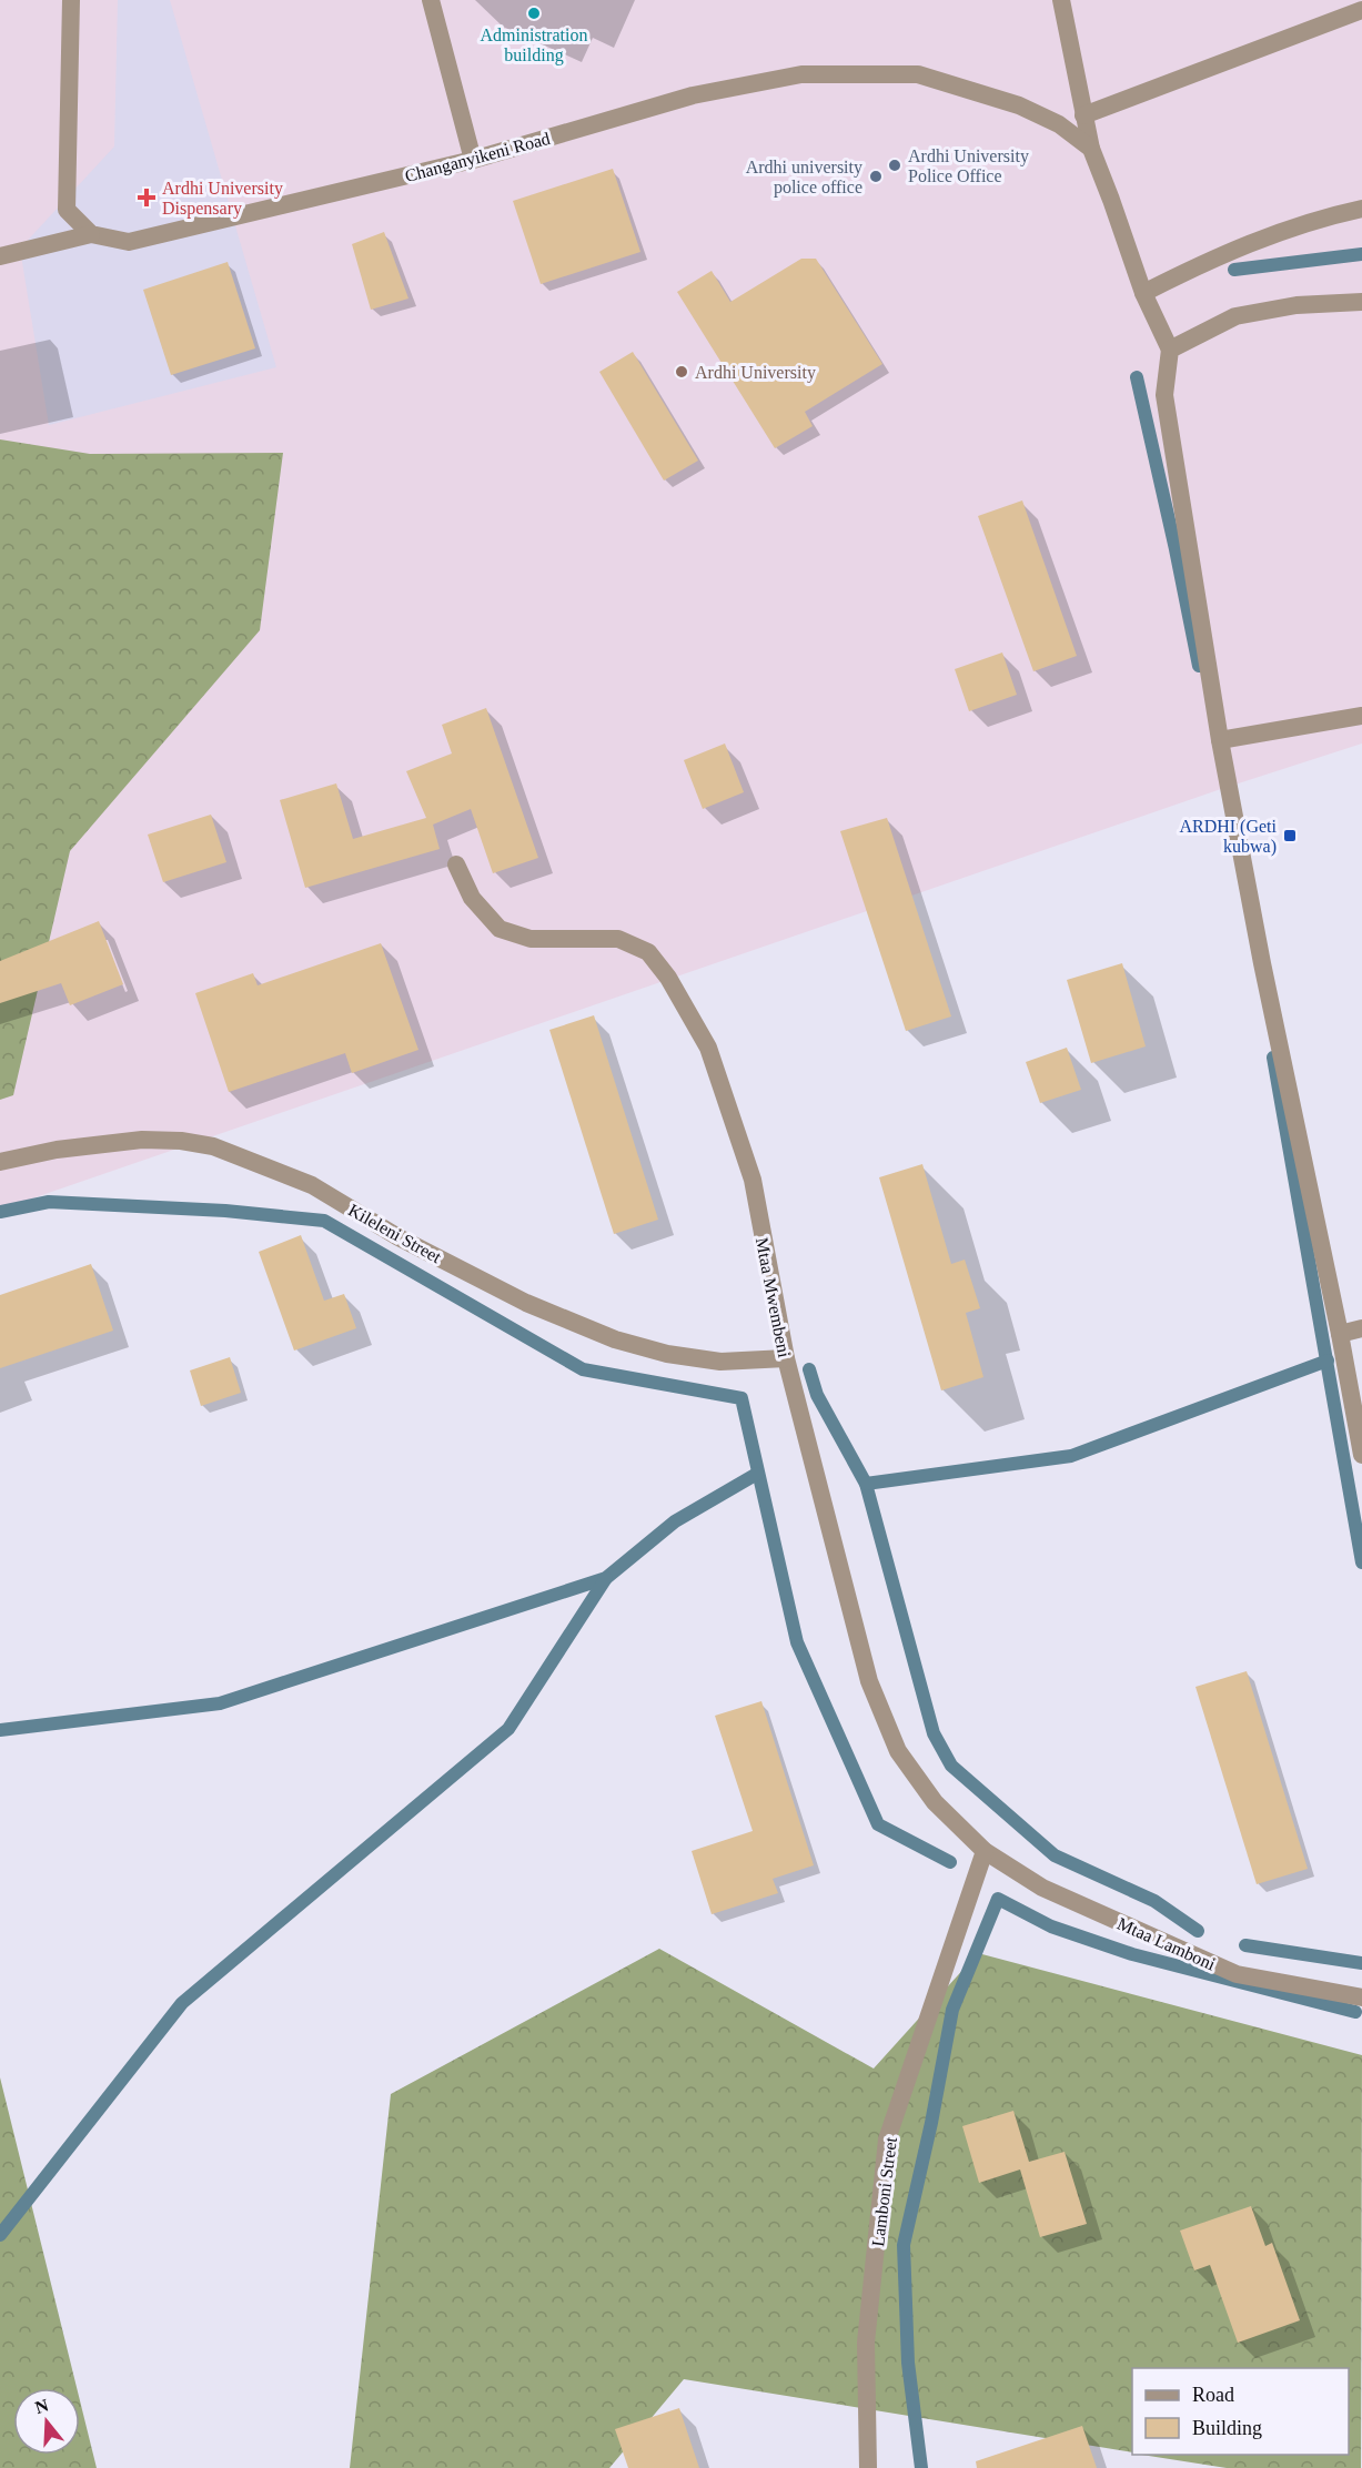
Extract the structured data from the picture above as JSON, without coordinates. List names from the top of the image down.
{
  "streets": {
    "street": [
      "Changanyikeni Road",
      "Kileleni Street",
      "Mtaa Mwembeni",
      "Mtaa Lamboni",
      "Lamboni Street"
    ]
  },
  "crossings": [
    ["Kileleni Street", "Mtaa Mwembeni"],
    ["Mtaa Mwembeni", "Mtaa Lamboni"],
    ["Mtaa Mwembeni", "Lamboni Street"],
    ["Mtaa Lamboni", "Lamboni Street"]
  ],
  "places": {
    "other": [
      "Administration building",
      "Ardhi University Police Office",
      "Ardhi university police office",
      "Ardhi University"
    ],
    "health": ["Ardhi University Dispensary"],
    "transit": ["ARDHI (Geti kubwa)"]
  },
  "legend": ["Road", "Building"],
  "north": "top"
}
